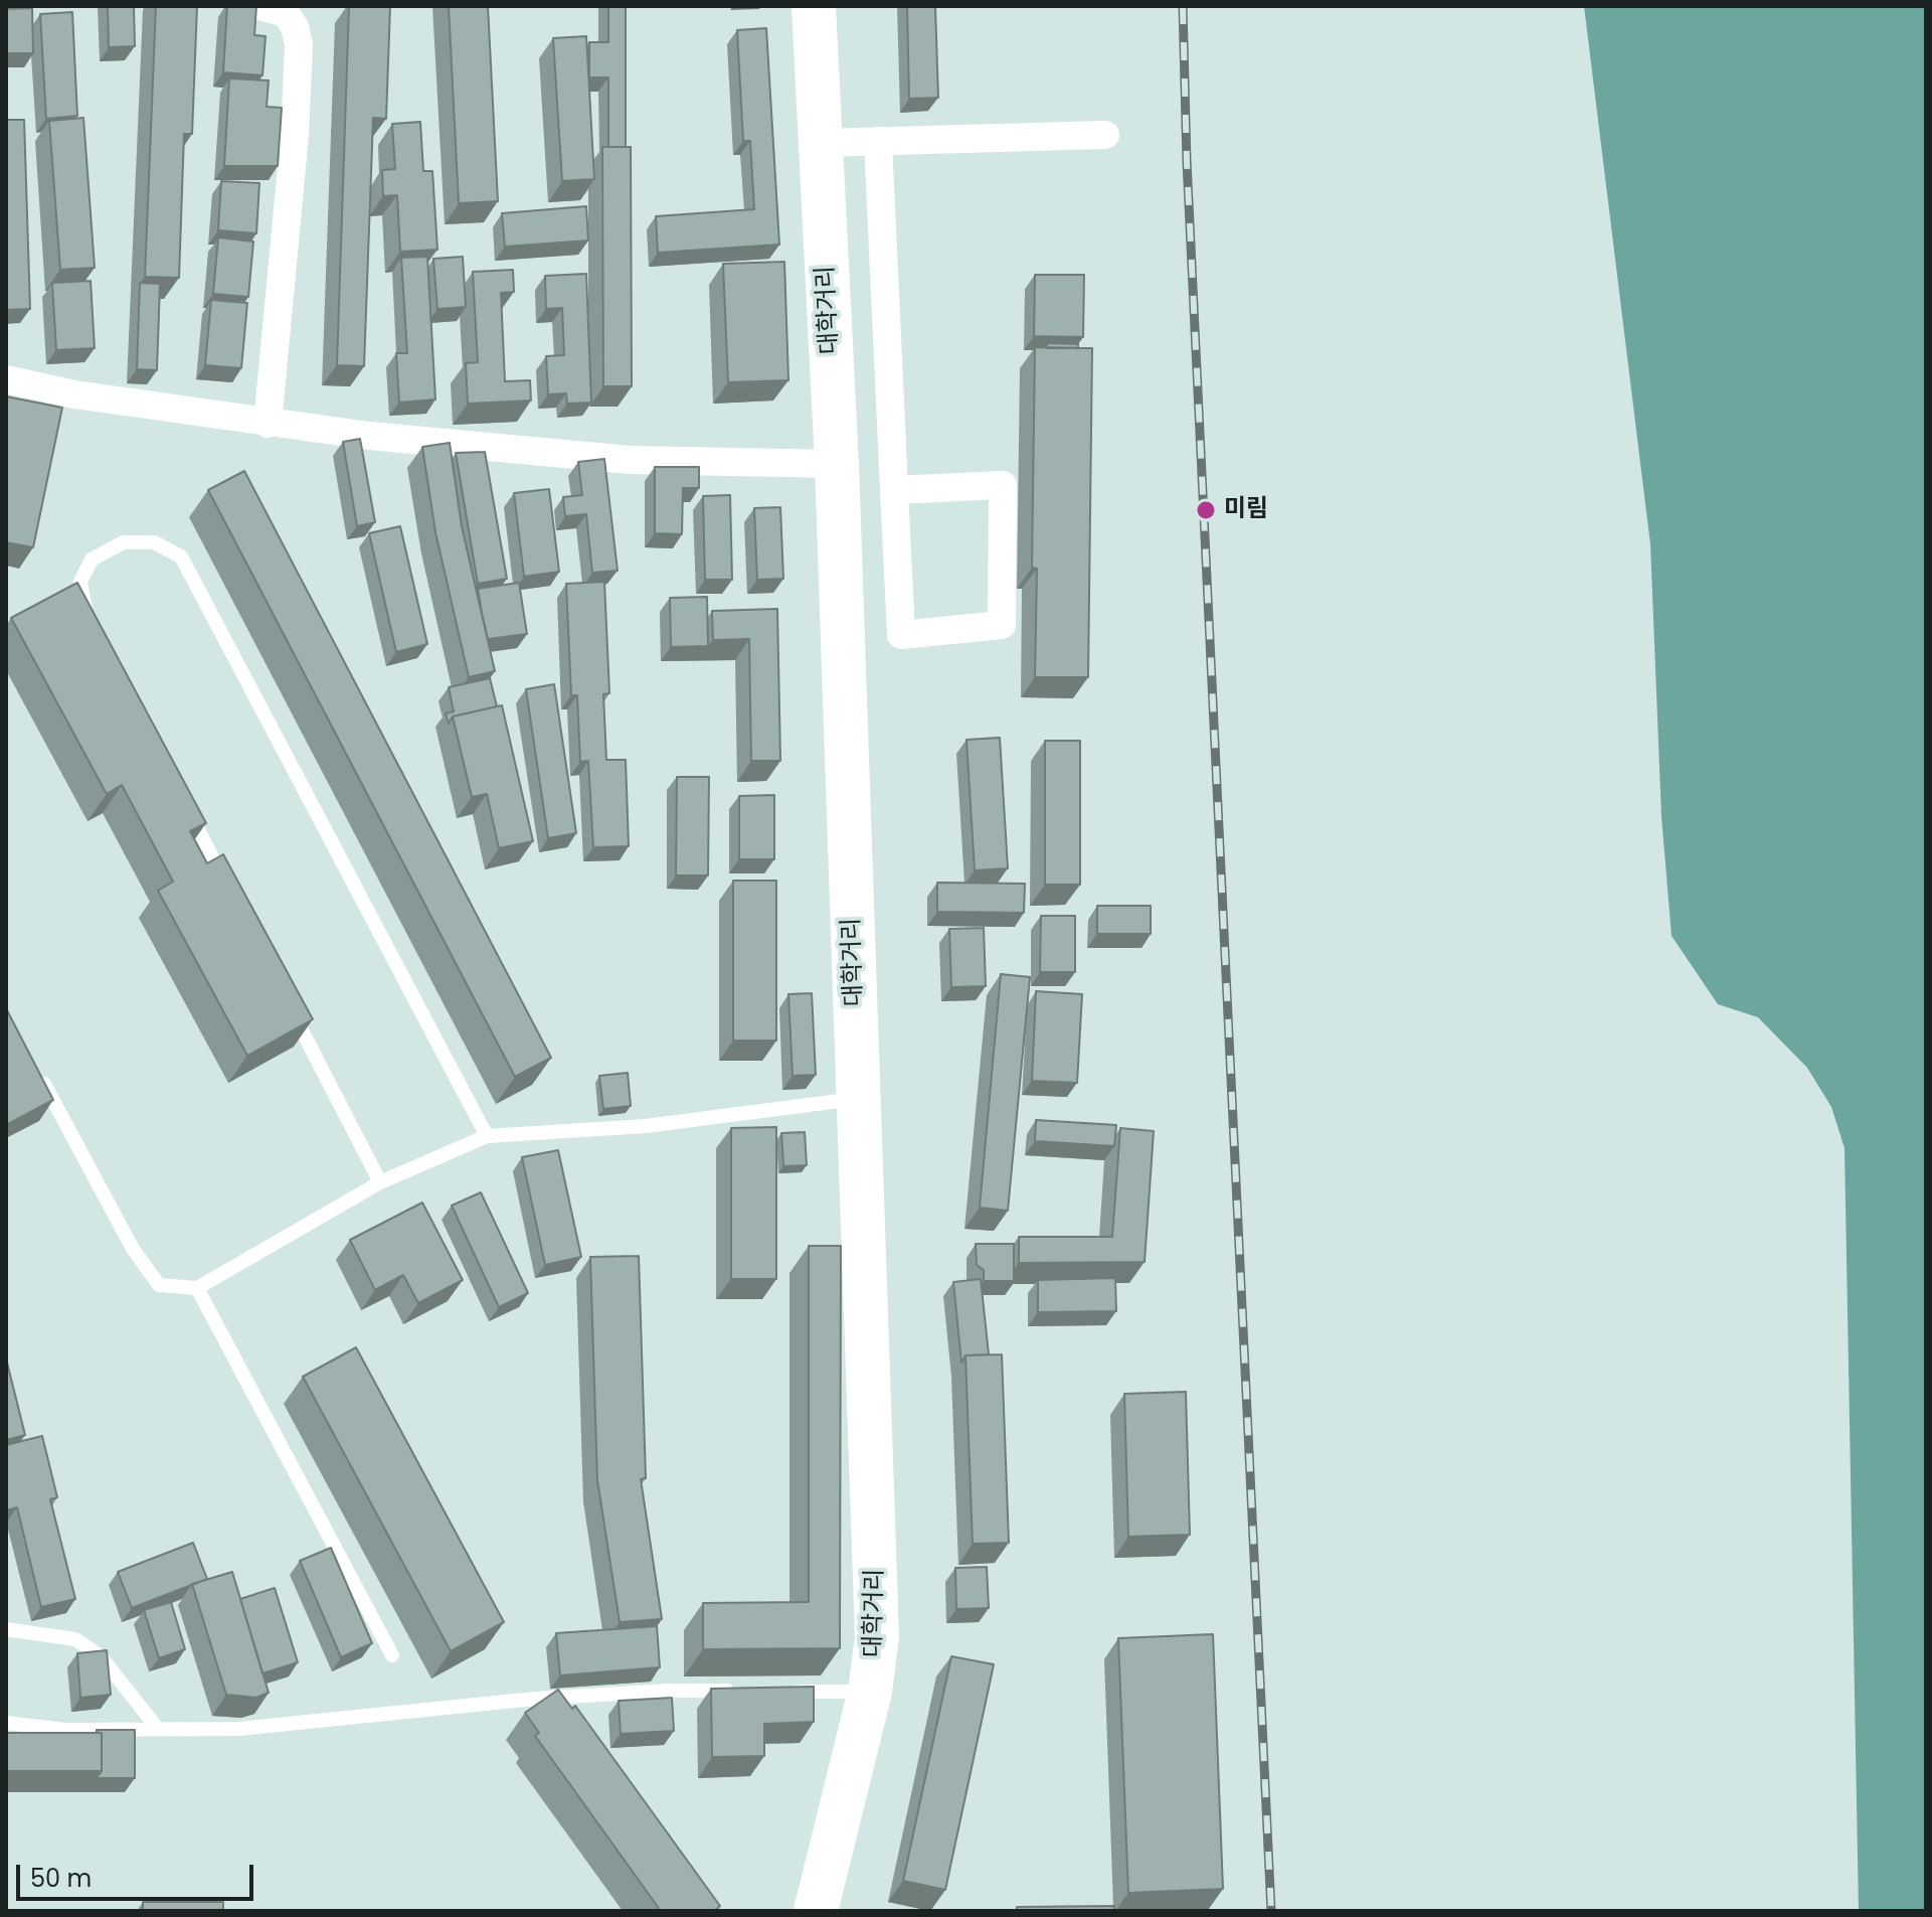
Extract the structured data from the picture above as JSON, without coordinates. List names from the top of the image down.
{
  "streets": {
    "main road": ["대학거리"]
  },
  "places": ["미림"],
  "scale_bar": "50 m"
}
